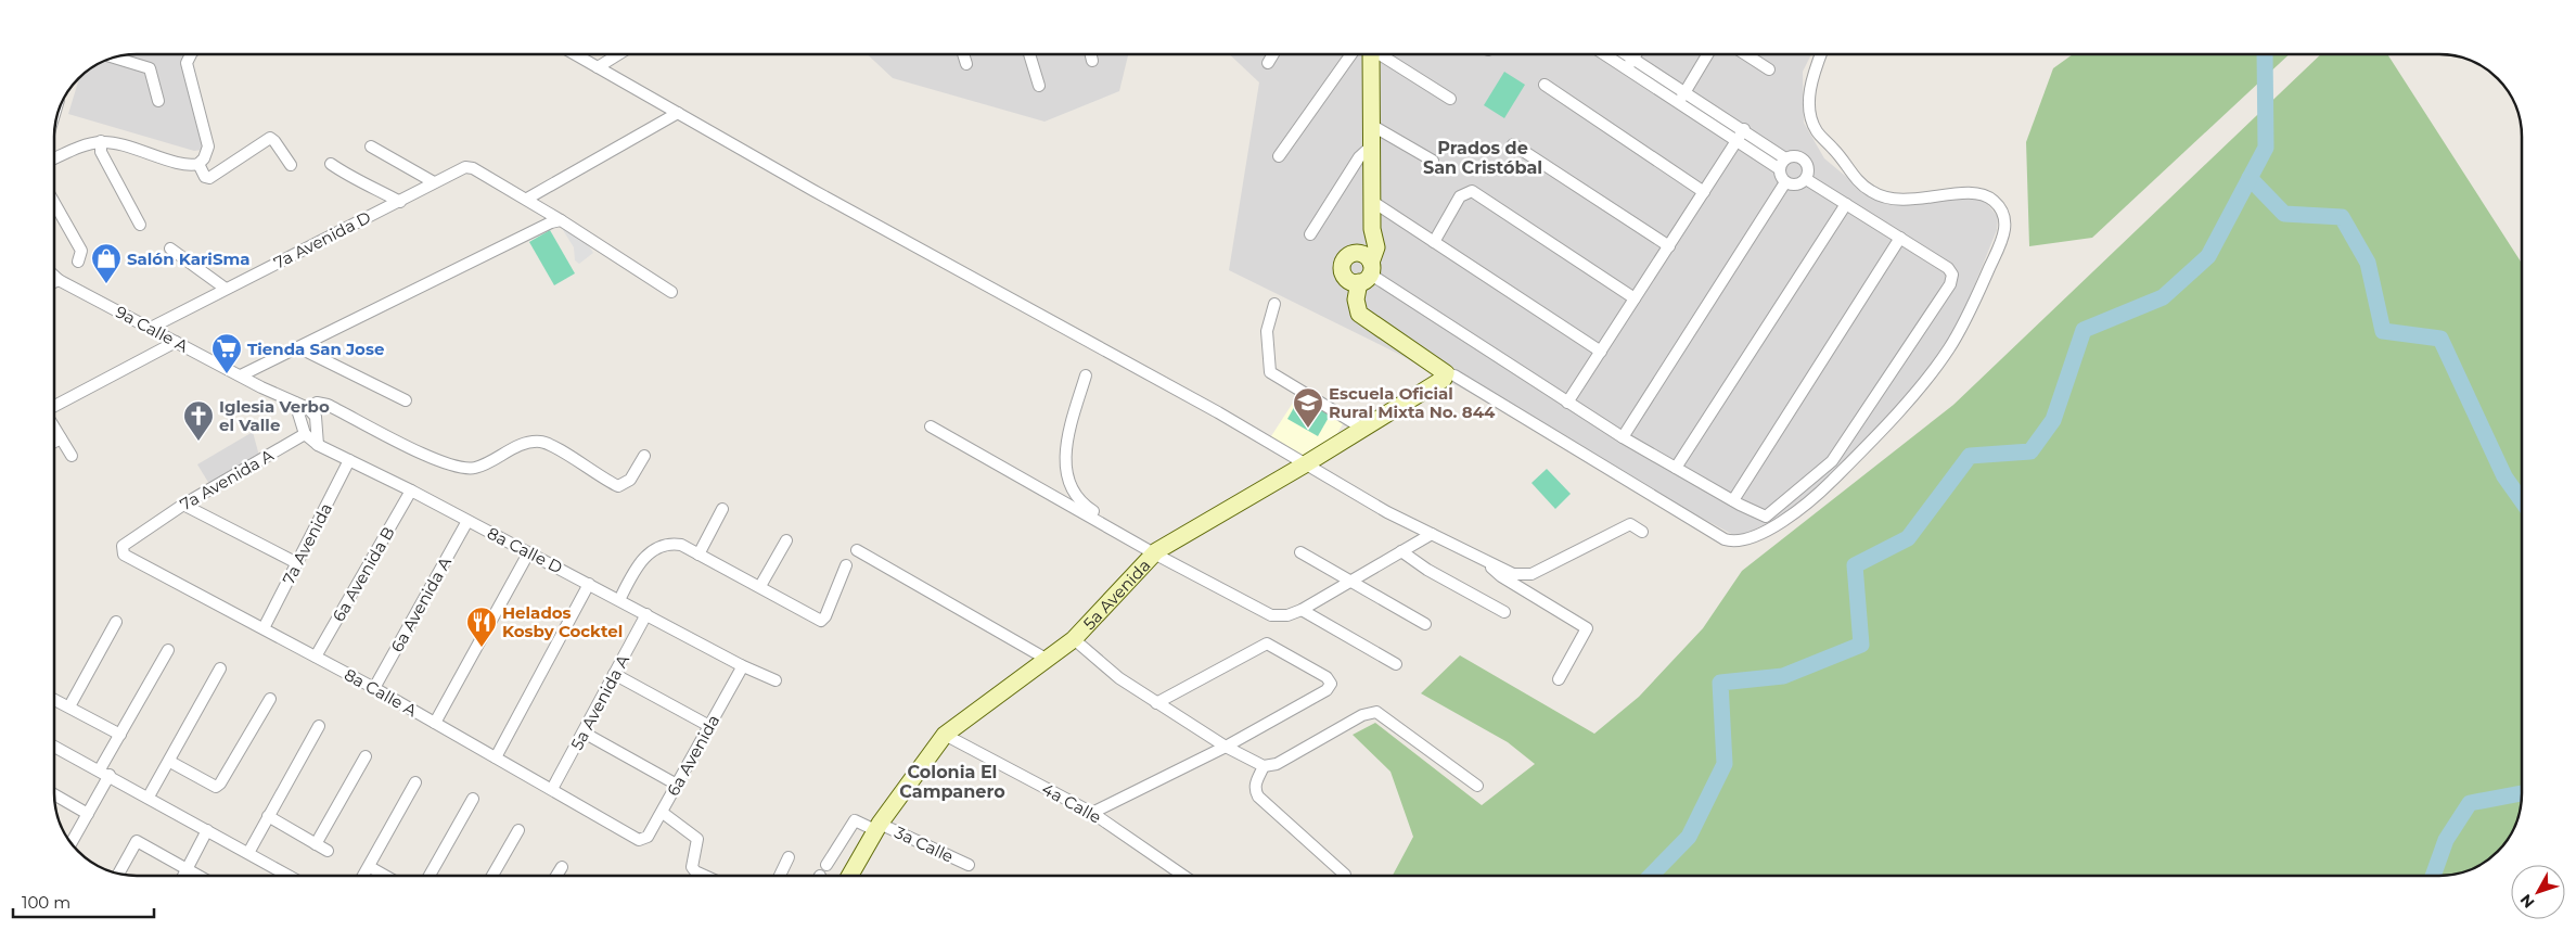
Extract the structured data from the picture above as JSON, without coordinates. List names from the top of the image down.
{
  "streets": {
    "street": [
      "7a Avenida D",
      "9a Calle A",
      "7a Avenida A",
      "7a Avenida",
      "8a Calle D",
      "6a Avenida B",
      "5a Avenida",
      "6a Avenida A",
      "8a Calle A",
      "5a Avenida A",
      "6a Avenida",
      "4a Calle",
      "3a Calle"
    ]
  },
  "crossings": [
    ["7a Avenida D", "9a Calle A"],
    ["7a Avenida A", "8a Calle D"],
    ["7a Avenida A", "8a Calle A"],
    ["7a Avenida", "8a Calle D"],
    ["7a Avenida", "8a Calle A"],
    ["8a Calle D", "6a Avenida B"],
    ["8a Calle D", "6a Avenida A"],
    ["8a Calle D", "5a Avenida A"],
    ["8a Calle D", "6a Avenida"],
    ["6a Avenida B", "8a Calle A"],
    ["5a Avenida", "4a Calle"],
    ["5a Avenida", "3a Calle"],
    ["6a Avenida A", "8a Calle A"],
    ["8a Calle A", "5a Avenida A"],
    ["8a Calle A", "6a Avenida"]
  ],
  "districts": ["Prados de San Cristóbal", "Colonia El Campanero"],
  "places": {
    "shop": ["Salón KariSma"],
    "supermarket": ["Tienda San Jose"],
    "school or university": ["Escuela Oficial Rural Mixta No. 844"],
    "church": ["Iglesia Verbo el Valle"],
    "restaurant": ["Helados Kosby Cocktel"]
  },
  "scale_bar": "100 m",
  "north": "bottom left"
}
